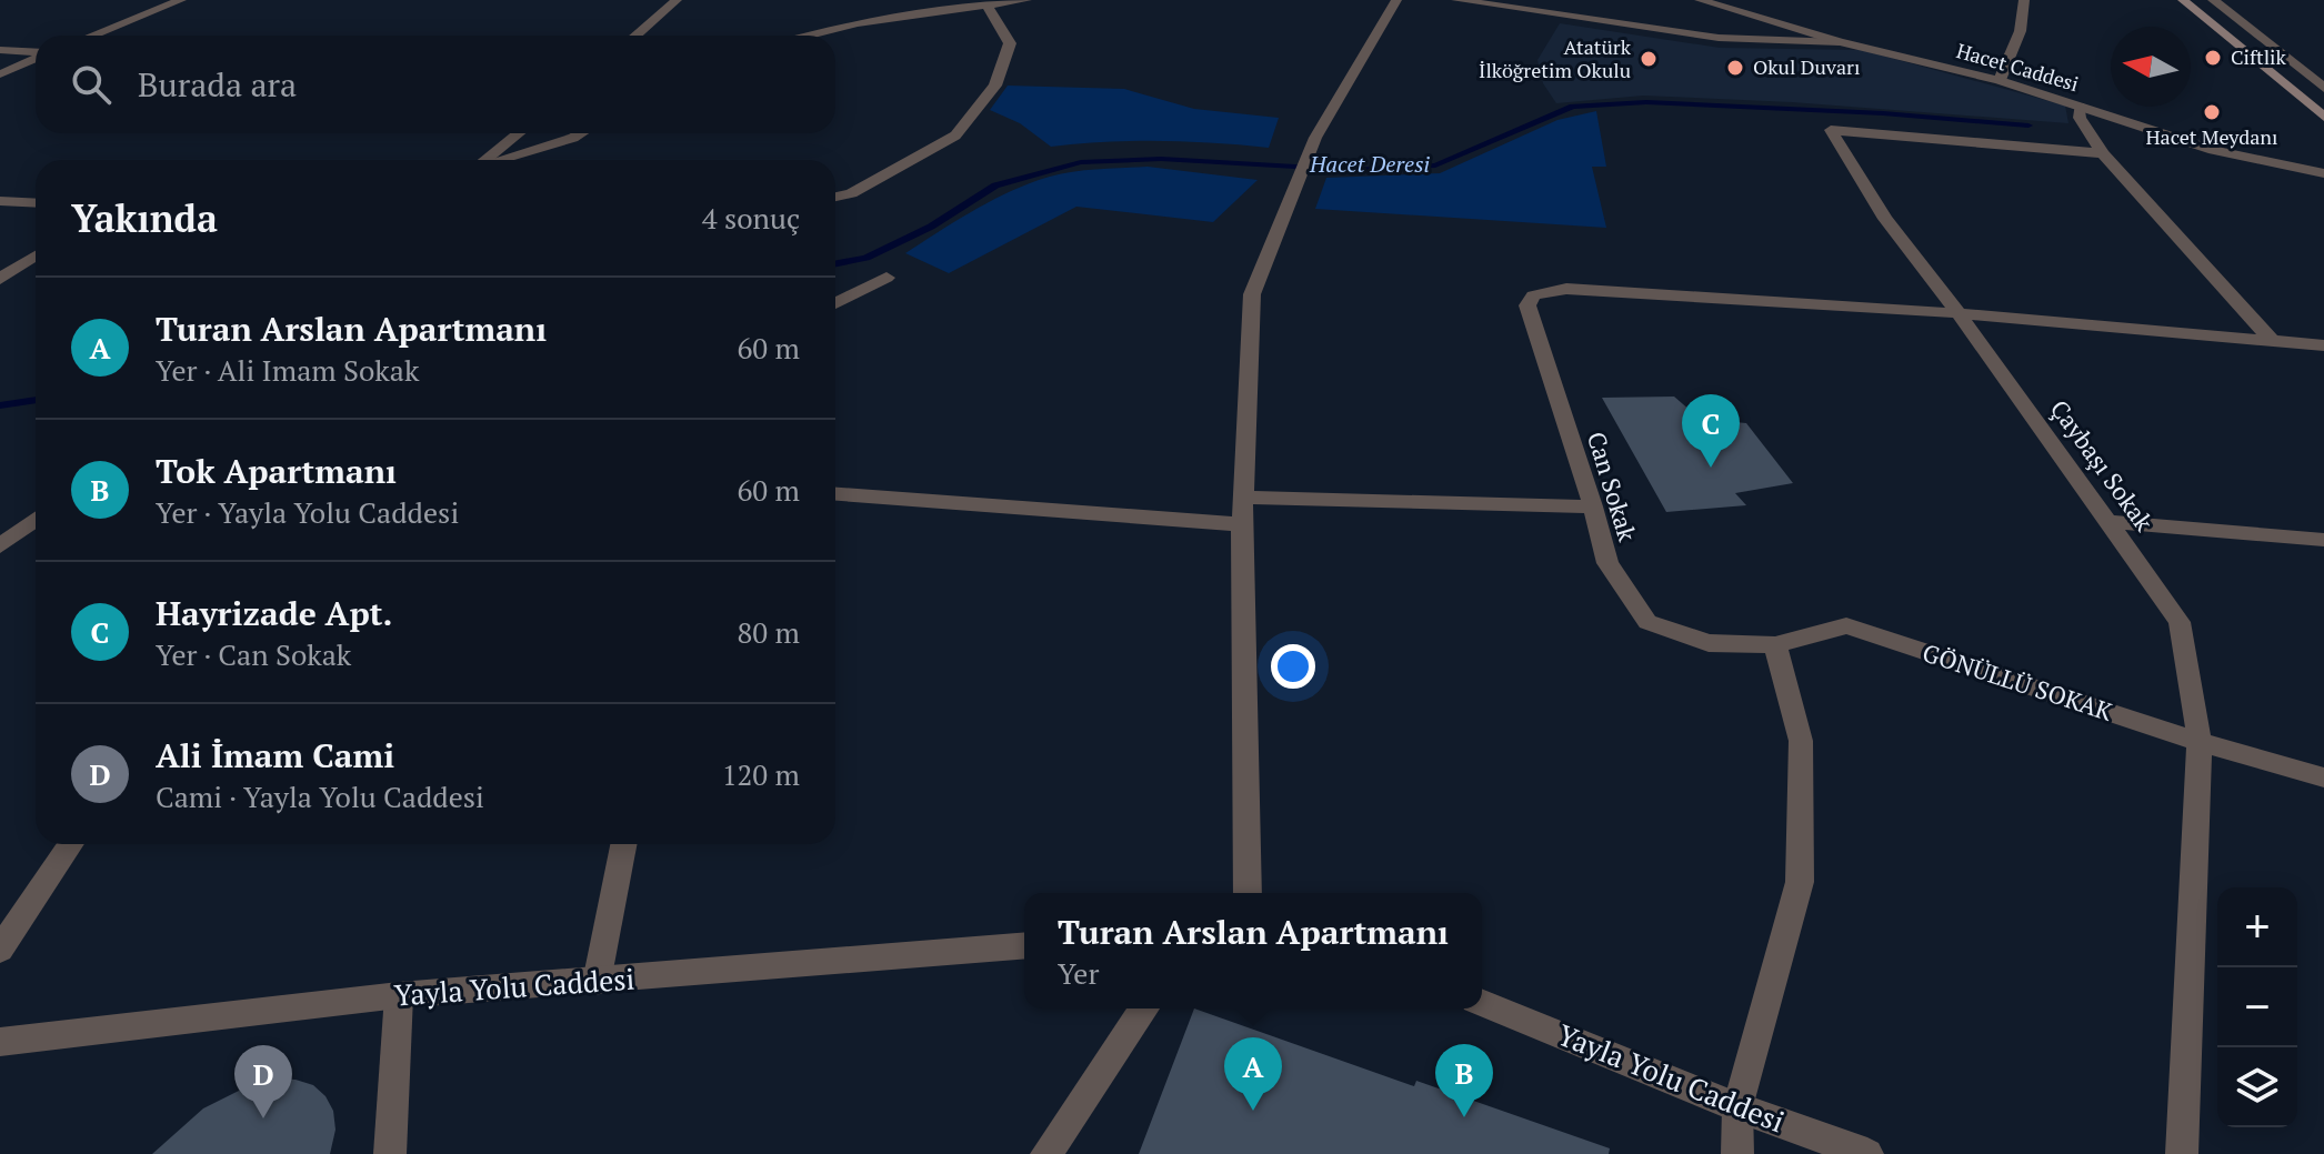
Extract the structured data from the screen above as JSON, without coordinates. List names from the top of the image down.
{
  "streets": {
    "street": [
      "Hacet Caddesi",
      "Çaybaşı Sokak",
      "Can Sokak",
      "GÖNÜLLÜ SOKAK",
      "Yayla Yolu Caddesi"
    ]
  },
  "crossings": [
    ["Çaybaşı Sokak", "Can Sokak"],
    ["Çaybaşı Sokak", "GÖNÜLLÜ SOKAK"],
    ["Can Sokak", "GÖNÜLLÜ SOKAK"]
  ],
  "water": ["Hacet Deresi"],
  "places": [
    "Ciftlik",
    "Atatürk İlköğretim Okulu",
    "Okul Duvarı",
    "Hacet Meydanı"
  ],
  "north": "left",
  "page": {
    "search": "Burada ara",
    "heading": ["Yakında", "4 sonuç"],
    "list": [
      {
        "mark": "A",
        "name": "Turan Arslan Apartmanı",
        "note": "Yer · Ali Imam Sokak",
        "value": "60 m"
      },
      {
        "mark": "B",
        "name": "Tok Apartmanı",
        "note": "Yer · Yayla Yolu Caddesi",
        "value": "60 m"
      },
      {
        "mark": "C",
        "name": "Hayrizade Apt.",
        "note": "Yer · Can Sokak",
        "value": "80 m"
      },
      {
        "mark": "D",
        "name": "Ali İmam Cami",
        "note": "Cami · Yayla Yolu Caddesi",
        "value": "120 m"
      }
    ],
    "pins": [
      "C",
      "A",
      "B",
      "D"
    ],
    "map_buttons": ["+", "−"],
    "popup": ["Turan Arslan Apartmanı", "Yer"]
  }
}
